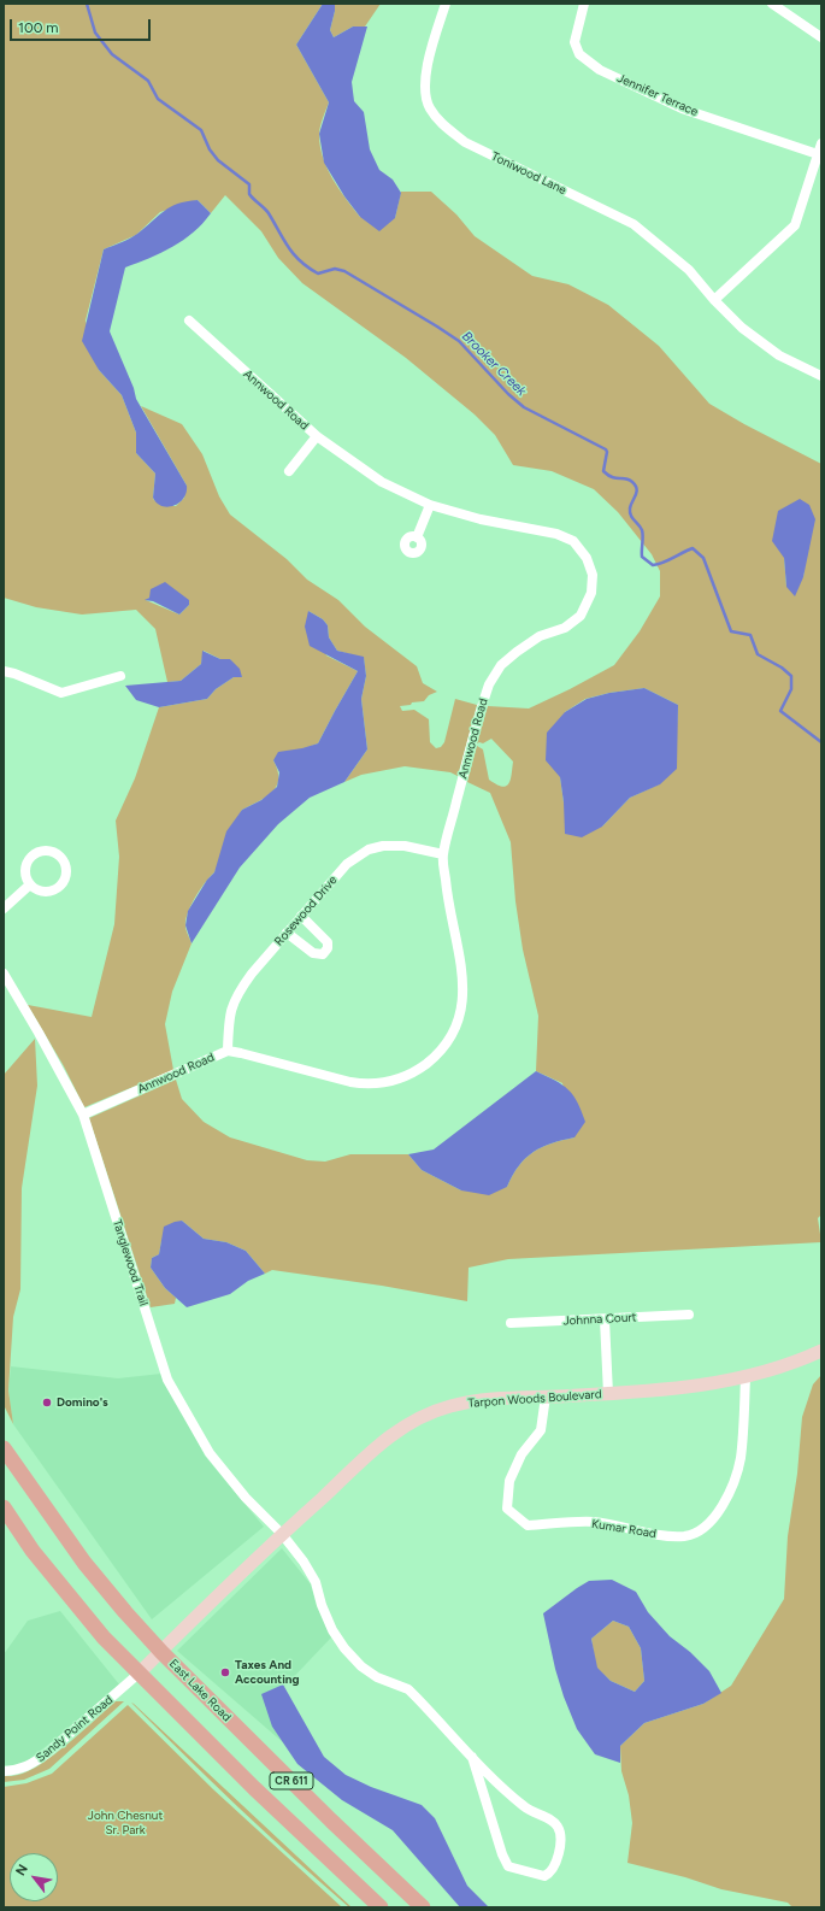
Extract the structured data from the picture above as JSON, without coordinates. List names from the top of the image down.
{
  "streets": {
    "main road": ["East Lake Road", "CR 611"],
    "street": [
      "Jennifer Terrace",
      "Toniwood Lane",
      "Annwood Road",
      "Rosewood Drive",
      "Tanglewood Trail",
      "Johnna Court",
      "Tarpon Woods Boulevard",
      "Kumar Road",
      "Sandy Point Road"
    ]
  },
  "crossings": [
    ["Annwood Road", "Rosewood Drive"],
    ["Annwood Road", "Tanglewood Trail"],
    ["Tanglewood Trail", "Tarpon Woods Boulevard"],
    ["Tarpon Woods Boulevard", "Kumar Road"],
    ["Tarpon Woods Boulevard", "East Lake Road"],
    ["Tarpon Woods Boulevard", "Sandy Point Road"],
    ["Tarpon Woods Boulevard", "CR 611"],
    ["Sandy Point Road", "CR 611"]
  ],
  "water": ["Brooker Creek"],
  "parks": ["John Chesnut Sr. Park"],
  "places": ["Domino's", "Taxes And Accounting"],
  "scale_bar": "100 m",
  "north": "top left"
}
